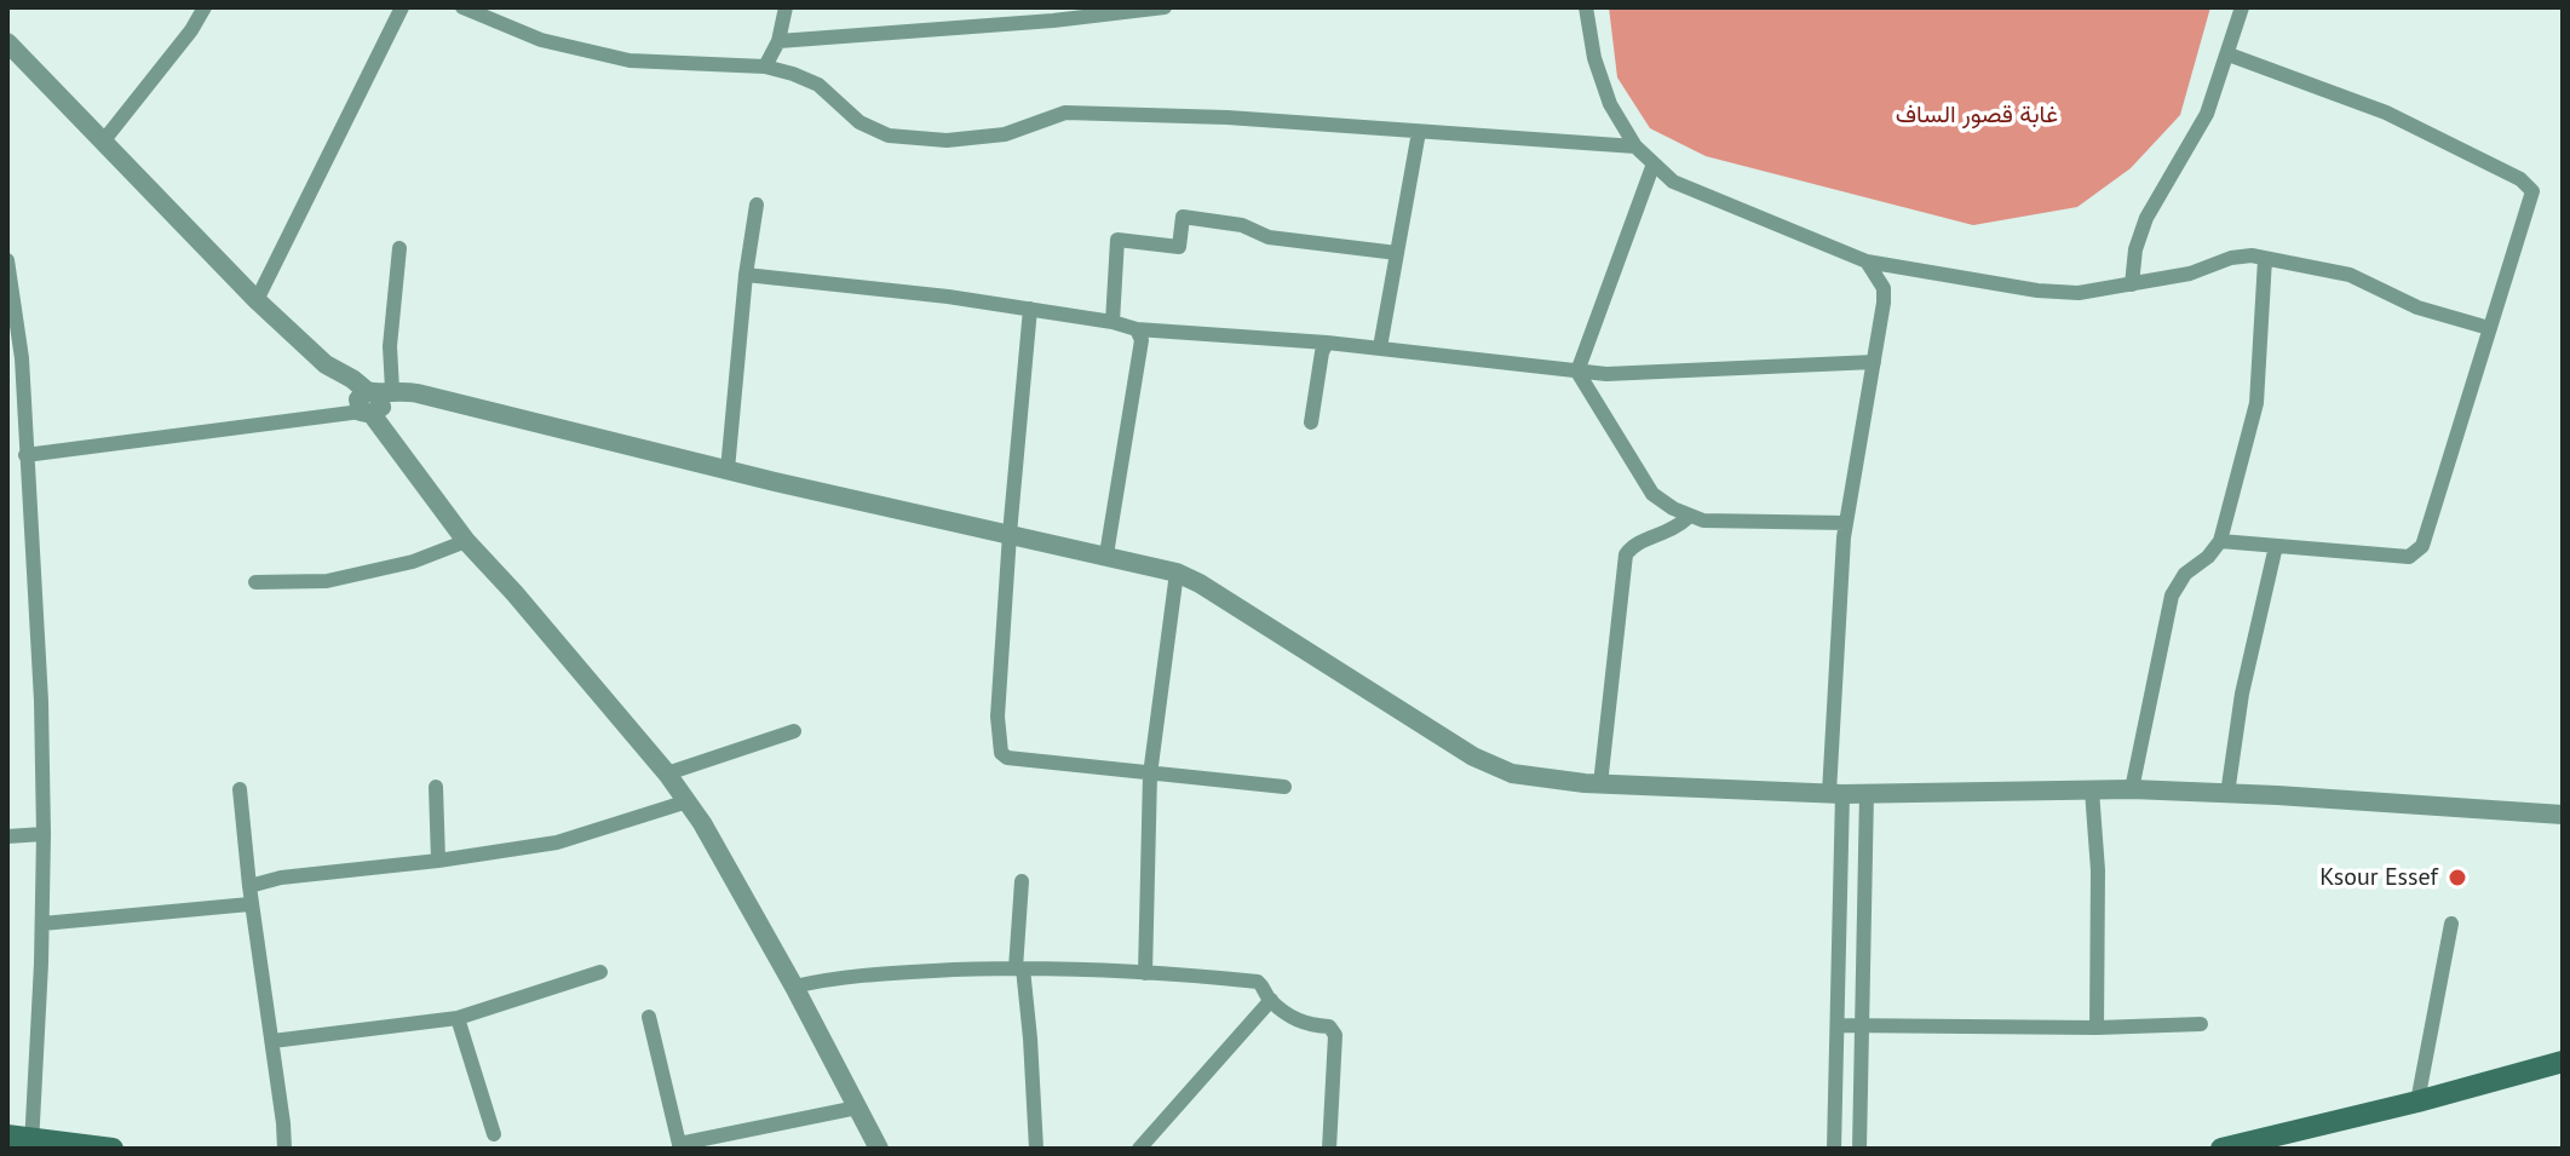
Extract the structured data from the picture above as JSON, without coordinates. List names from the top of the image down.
{
  "parks": ["غابة قصور الساف"],
  "places": ["Ksour Essef"]
}
